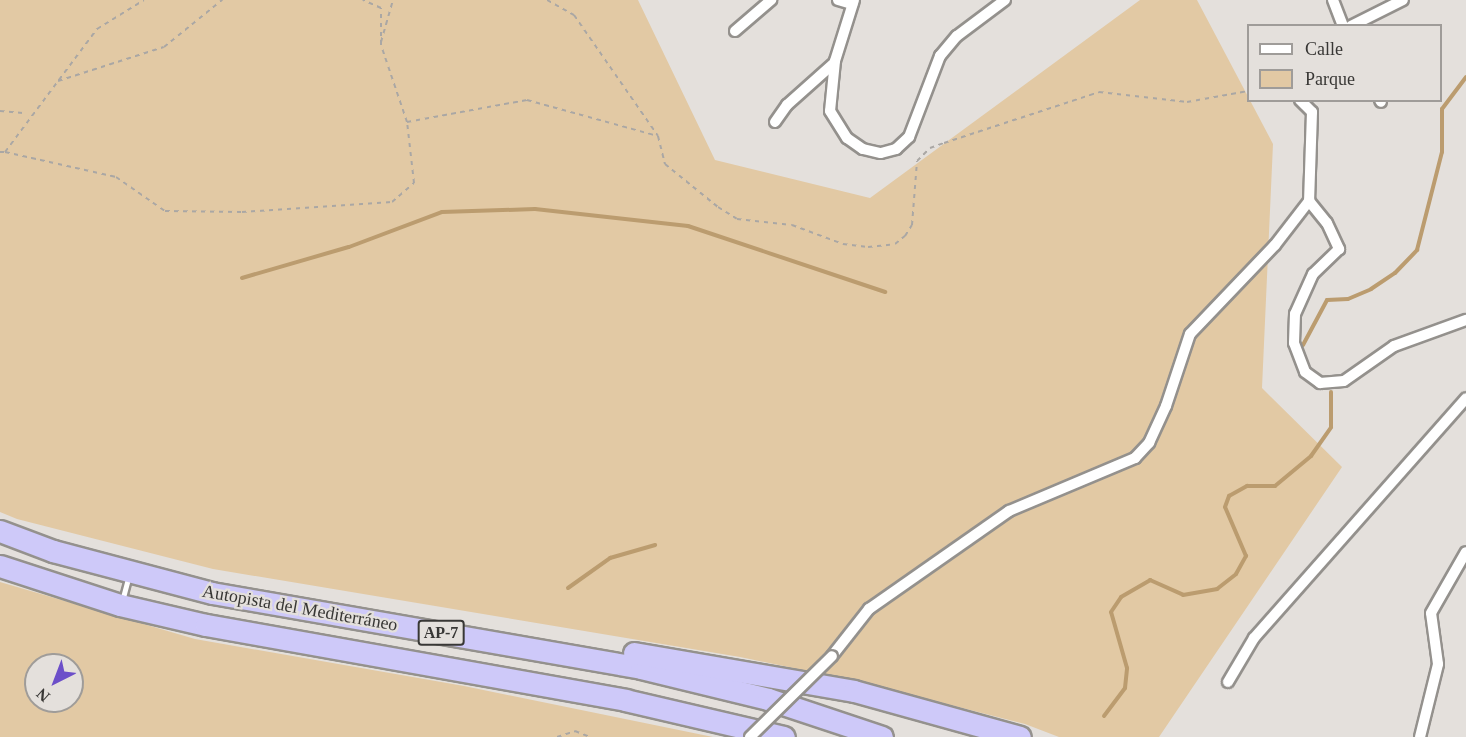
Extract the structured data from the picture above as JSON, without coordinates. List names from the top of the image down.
{
  "streets": {
    "highway": ["Autopista del Mediterráneo", "AP-7"]
  },
  "legend": ["Calle", "Parque"],
  "north": "bottom left"
}
